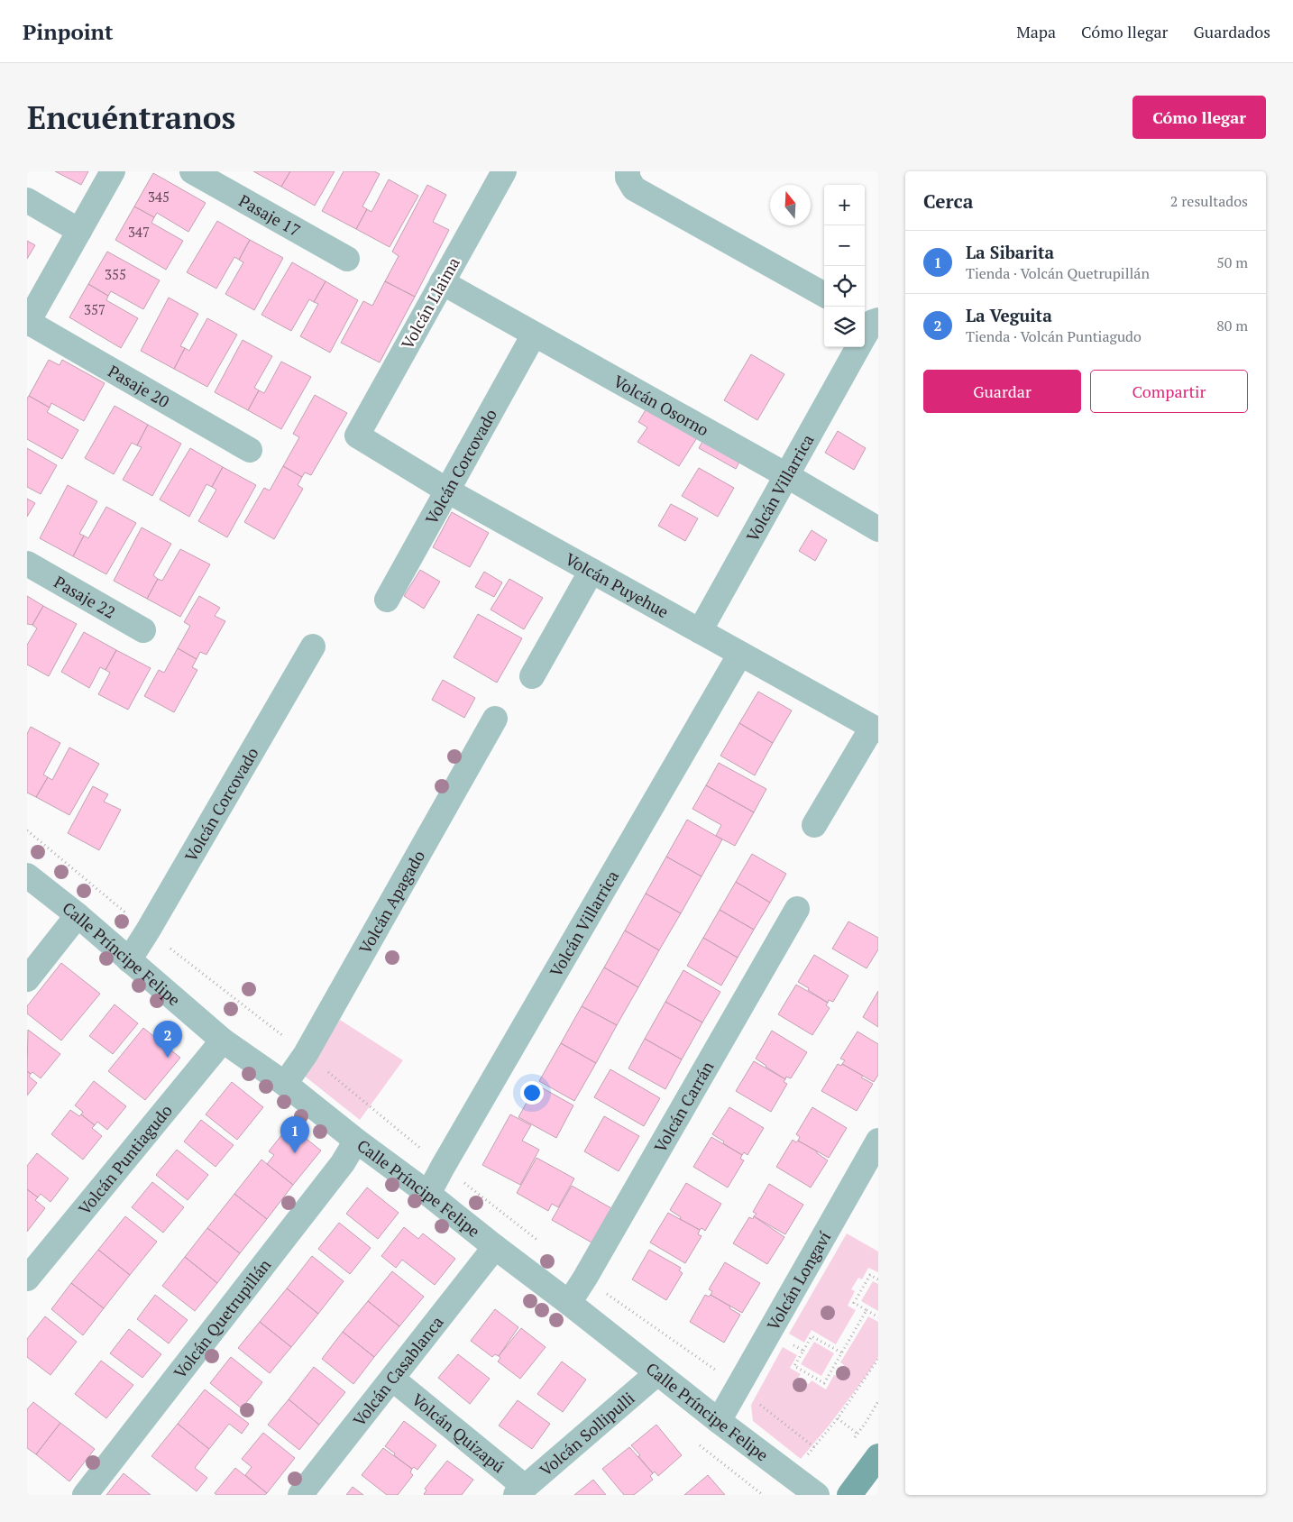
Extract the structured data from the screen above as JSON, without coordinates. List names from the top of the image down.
{
  "streets": {
    "street": [
      "Pasaje 17",
      "Volcán Llaima",
      "Pasaje 20",
      "Volcán Osorno",
      "Volcán Corcovado",
      "Volcán Villarrica",
      "Volcán Puyehue",
      "Pasaje 22",
      "Volcán Apagado",
      "Calle Príncipe Felipe",
      "Volcán Carrán",
      "Volcán Puntiagudo",
      "Volcán Longaví",
      "Volcán Quetrupillán",
      "Volcán Casablanca",
      "Volcán Quizapú",
      "Volcán Sollipulli"
    ]
  },
  "crossings": [
    ["Volcán Llaima", "Volcán Osorno"],
    ["Volcán Llaima", "Volcán Puyehue"],
    ["Volcán Osorno", "Volcán Corcovado"],
    ["Volcán Osorno", "Volcán Villarrica"],
    ["Volcán Corcovado", "Volcán Puyehue"],
    ["Volcán Corcovado", "Calle Príncipe Felipe"],
    ["Volcán Villarrica", "Volcán Puyehue"],
    ["Volcán Villarrica", "Calle Príncipe Felipe"],
    ["Volcán Apagado", "Calle Príncipe Felipe"],
    ["Calle Príncipe Felipe", "Volcán Carrán"],
    ["Calle Príncipe Felipe", "Volcán Puntiagudo"],
    ["Calle Príncipe Felipe", "Volcán Longaví"],
    ["Calle Príncipe Felipe", "Volcán Quetrupillán"],
    ["Calle Príncipe Felipe", "Volcán Casablanca"],
    ["Calle Príncipe Felipe", "Volcán Sollipulli"],
    ["Volcán Casablanca", "Volcán Quizapú"],
    ["Volcán Quizapú", "Volcán Sollipulli"]
  ],
  "house_numbers": [
    "345",
    "347",
    "355",
    "357"
  ],
  "north": "top",
  "page": {
    "header": "Pinpoint",
    "nav": ["Mapa", "Cómo llegar", "Guardados"],
    "buttons": [
      "Cómo llegar",
      ["Guardar", "Compartir"]
    ],
    "title": "Encuéntranos",
    "heading": ["Cerca", "2 resultados"],
    "map_buttons": ["+", "−"],
    "list": [
      {
        "mark": "1",
        "name": "La Sibarita",
        "note": "Tienda · Volcán Quetrupillán",
        "value": "50 m"
      },
      {
        "mark": "2",
        "name": "La Veguita",
        "note": "Tienda · Volcán Puntiagudo",
        "value": "80 m"
      }
    ],
    "pins": ["2", "1"]
  }
}
